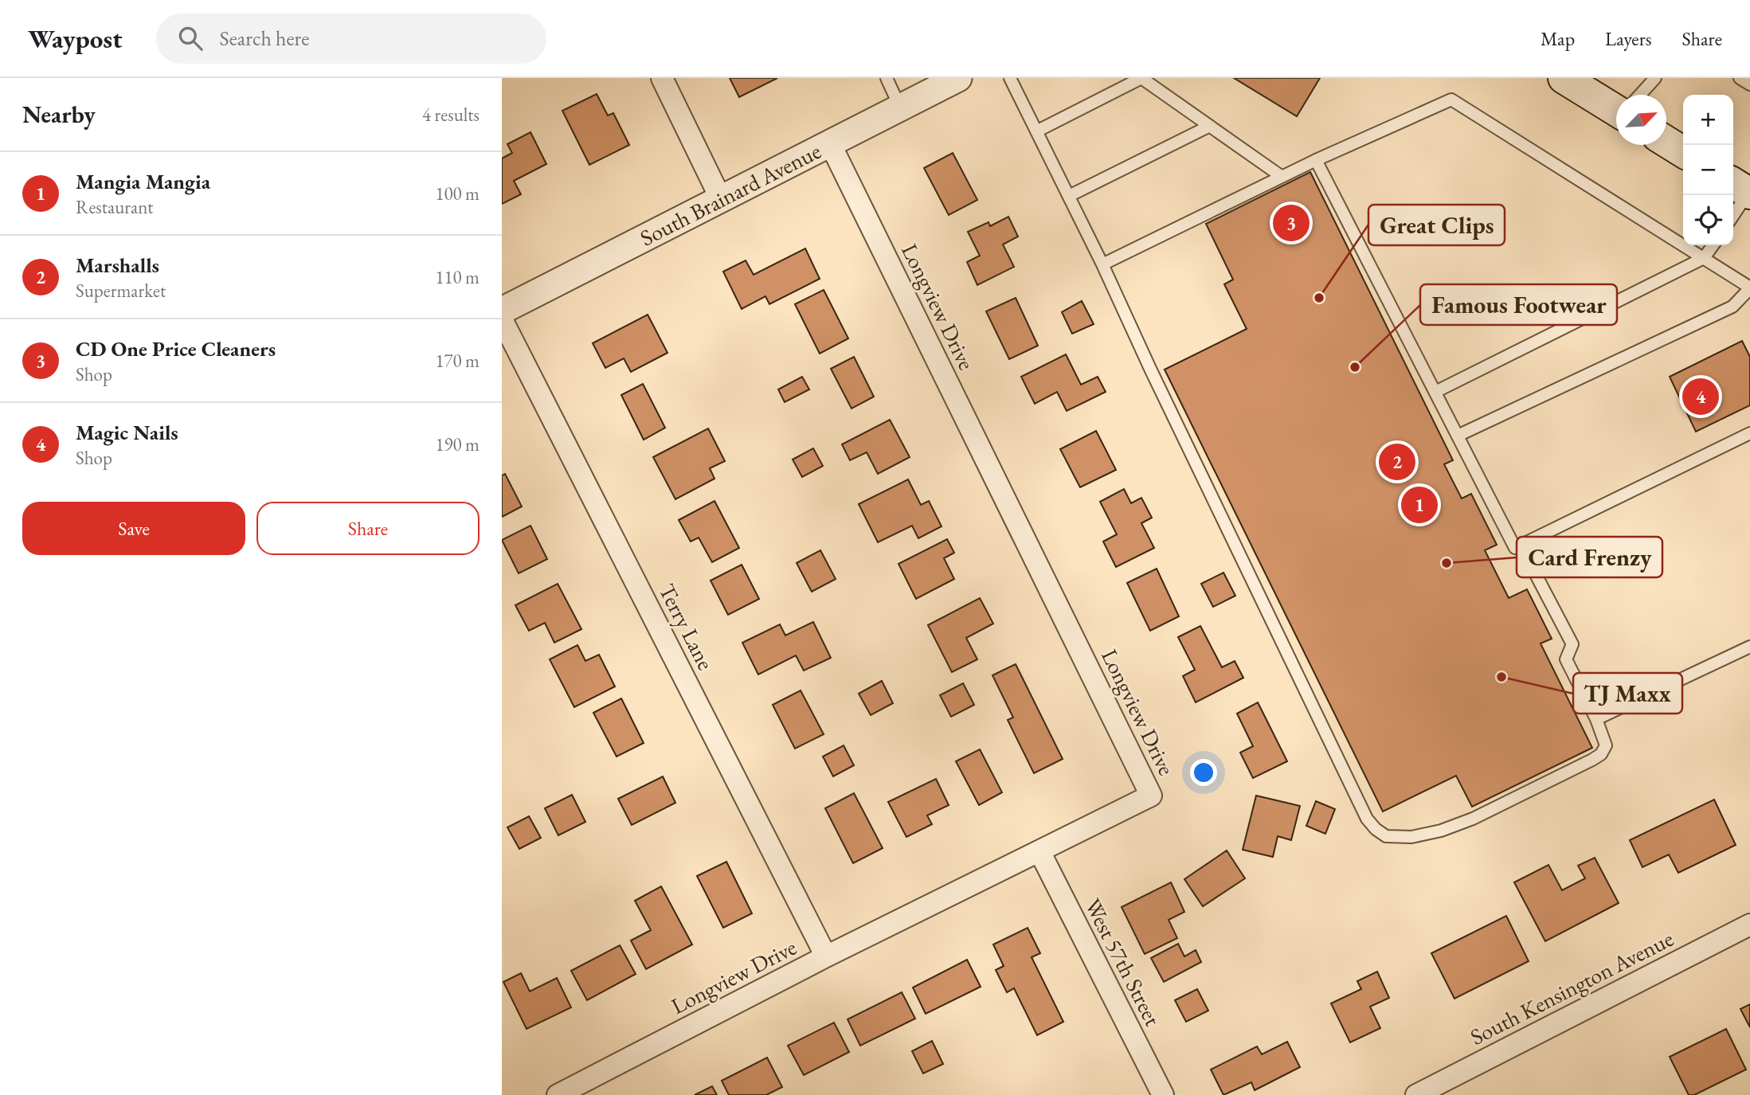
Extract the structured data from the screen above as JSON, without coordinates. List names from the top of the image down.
{
  "streets": {
    "street": [
      "South Brainard Avenue",
      "Longview Drive",
      "Terry Lane",
      "West 57th Street",
      "South Kensington Avenue"
    ]
  },
  "crossings": [
    ["South Brainard Avenue", "Longview Drive"],
    ["Longview Drive", "Terry Lane"],
    ["Longview Drive", "West 57th Street"]
  ],
  "places": [
    "Great Clips",
    "Famous Footwear",
    "Card Frenzy",
    "TJ Maxx"
  ],
  "north": "top right",
  "page": {
    "header": "Waypost",
    "search": "Search here",
    "nav": ["Map", "Layers", "Share"],
    "heading": ["Nearby", "4 results"],
    "map_buttons": ["+", "−"],
    "list": [
      {
        "mark": "1",
        "name": "Mangia Mangia",
        "note": "Restaurant",
        "value": "100 m"
      },
      {
        "mark": "2",
        "name": "Marshalls",
        "note": "Supermarket",
        "value": "110 m"
      },
      {
        "mark": "3",
        "name": "CD One Price Cleaners",
        "note": "Shop",
        "value": "170 m"
      },
      {
        "mark": "4",
        "name": "Magic Nails",
        "note": "Shop",
        "value": "190 m"
      }
    ],
    "pins": [
      "3",
      "4",
      "2",
      "1"
    ],
    "buttons": ["Save", "Share"]
  }
}
